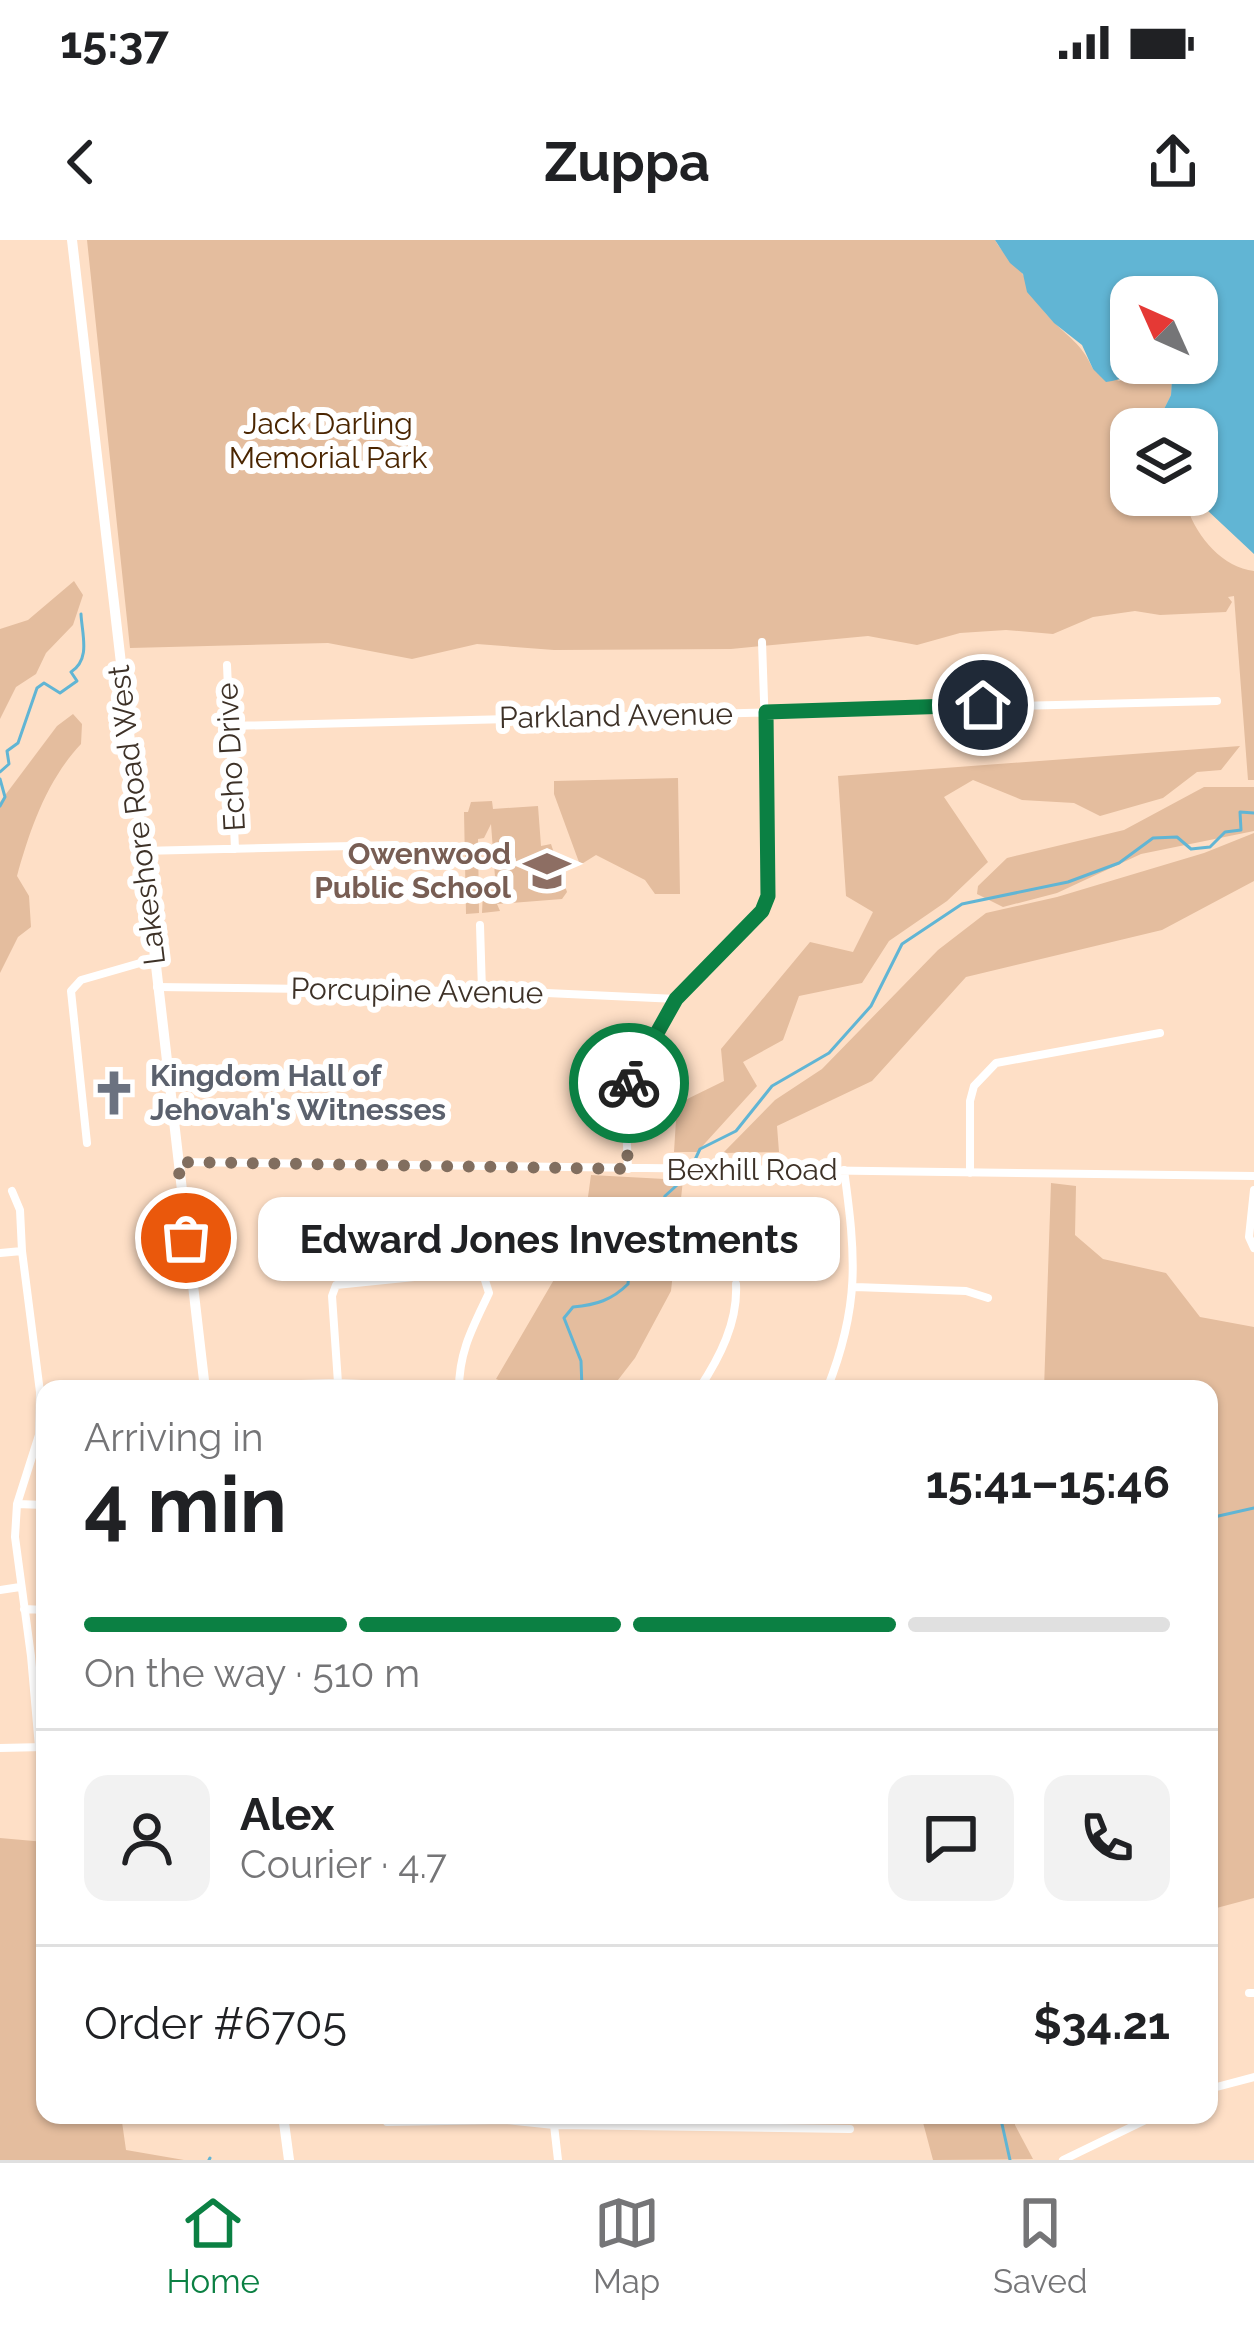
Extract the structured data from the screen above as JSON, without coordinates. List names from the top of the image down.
{
  "streets": {
    "main road": ["Lakeshore Road West"],
    "street": [
      "Parkland Avenue",
      "Echo Drive",
      "Porcupine Avenue",
      "Bexhill Road"
    ]
  },
  "crossings": [
    ["Parkland Avenue", "Echo Drive"],
    ["Lakeshore Road West", "Porcupine Avenue"],
    ["Lakeshore Road West", "Bexhill Road"]
  ],
  "parks": ["Jack Darling Memorial Park"],
  "places": {
    "school or university": ["Owenwood Public School"],
    "church": ["Kingdom Hall of Jehovah's Witnesses"],
    "other": ["Edward Jones Investments"]
  },
  "north": "top left",
  "page": {
    "status": "15:37",
    "header": "Zuppa",
    "bubble": "Edward Jones Investments",
    "heading": ["4 min", "Arriving in", "15:41–15:46"],
    "panel": [
      "Alex",
      "Courier · 4.7",
      "Order #6705",
      "$34.21"
    ],
    "bar": "On the way · 510 m",
    "tabs": ["Home", "Map", "Saved"]
  }
}
